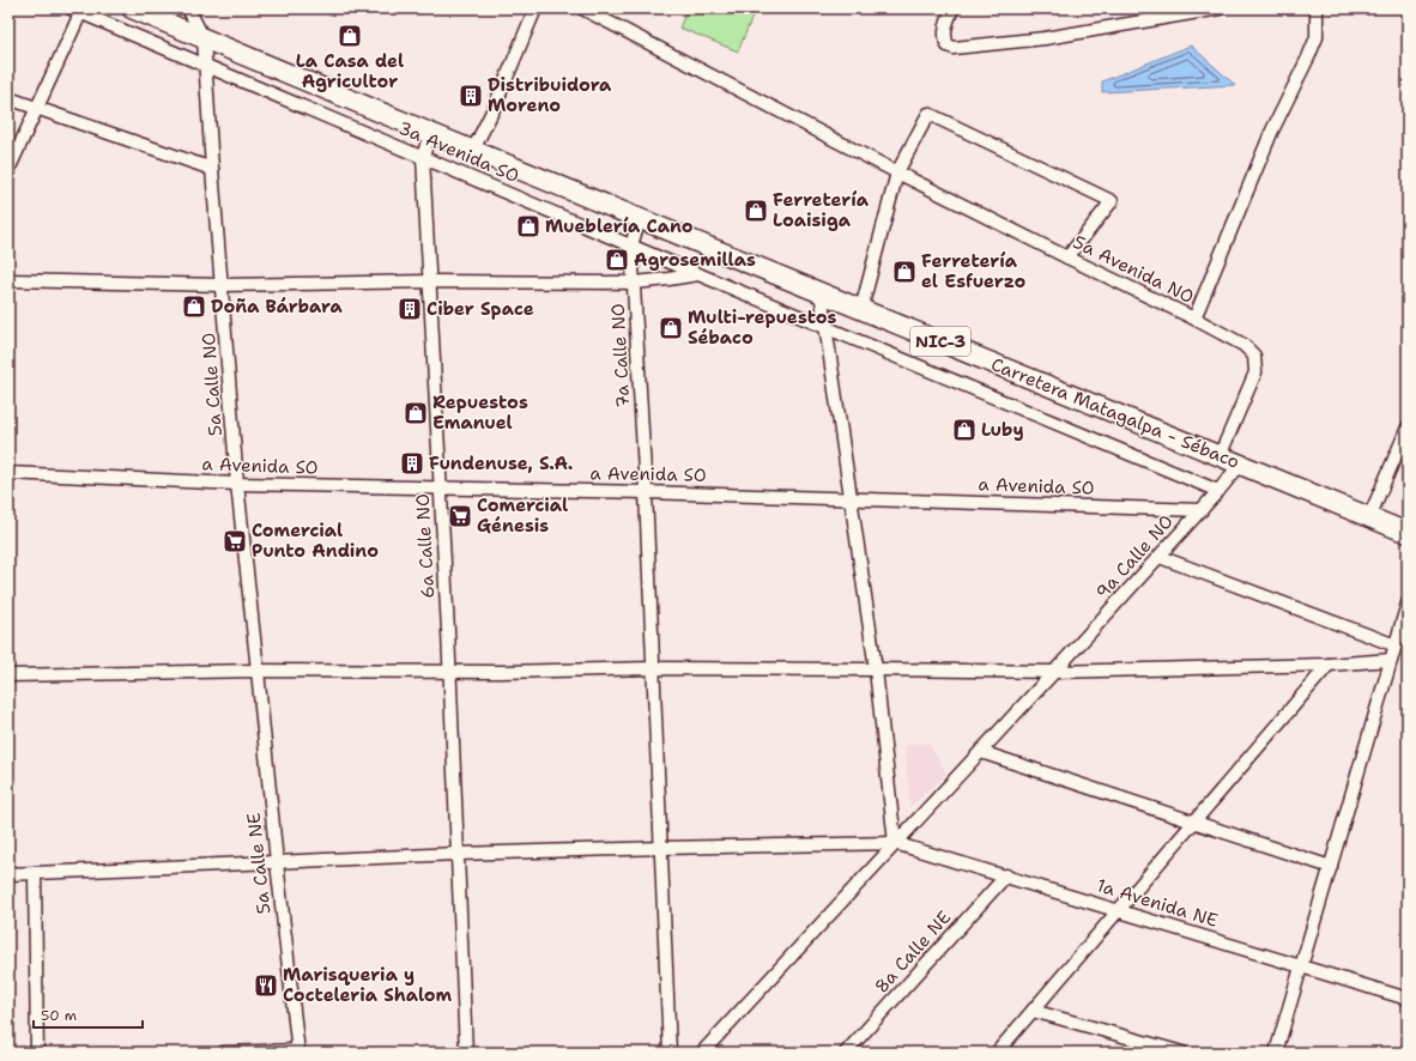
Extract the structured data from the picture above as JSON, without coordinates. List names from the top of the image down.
{
  "streets": {
    "main road": ["NIC-3", "Carretera Matagalpa - Sébaco"],
    "street": [
      "3a Avenida SO",
      "5a Avenida NO",
      "7a Calle NO",
      "5a Calle NO",
      "a Avenida SO",
      "6a Calle NO",
      "9a Calle NO",
      "5a Calle NE",
      "1a Avenida NE",
      "8a Calle NE"
    ]
  },
  "crossings": [
    ["3a Avenida SO", "7a Calle NO"],
    ["3a Avenida SO", "5a Calle NO"],
    ["3a Avenida SO", "6a Calle NO"],
    ["3a Avenida SO", "9a Calle NO"],
    ["5a Avenida NO", "Carretera Matagalpa - Sébaco"],
    ["7a Calle NO", "Carretera Matagalpa - Sébaco"],
    ["7a Calle NO", "a Avenida SO"],
    ["7a Calle NO", "1a Avenida NE"],
    ["5a Calle NO", "Carretera Matagalpa - Sébaco"],
    ["5a Calle NO", "a Avenida SO"],
    ["5a Calle NO", "5a Calle NE"],
    ["Carretera Matagalpa - Sébaco", "6a Calle NO"],
    ["Carretera Matagalpa - Sébaco", "9a Calle NO"],
    ["a Avenida SO", "6a Calle NO"],
    ["a Avenida SO", "9a Calle NO"],
    ["6a Calle NO", "1a Avenida NE"],
    ["9a Calle NO", "1a Avenida NE"],
    ["5a Calle NE", "1a Avenida NE"],
    ["1a Avenida NE", "8a Calle NE"]
  ],
  "places": {
    "shop": [
      "La Casa del Agricultor",
      "Ferretería Loaisiga",
      "Mueblería Cano",
      "Agrosemillas",
      "Ferretería el Esfuerzo",
      "Doña Bárbara",
      "Multi-repuestos Sébaco",
      "Repuestos Emanuel",
      "Luby"
    ],
    "building": ["Distribuidora Moreno", "Ciber Space", "Fundenuse, S.A."],
    "supermarket": ["Comercial Génesis", "Comercial Punto Andino"],
    "restaurant": ["Marisqueria y Cocteleria Shalom"]
  },
  "scale_bar": "50 m"
}
